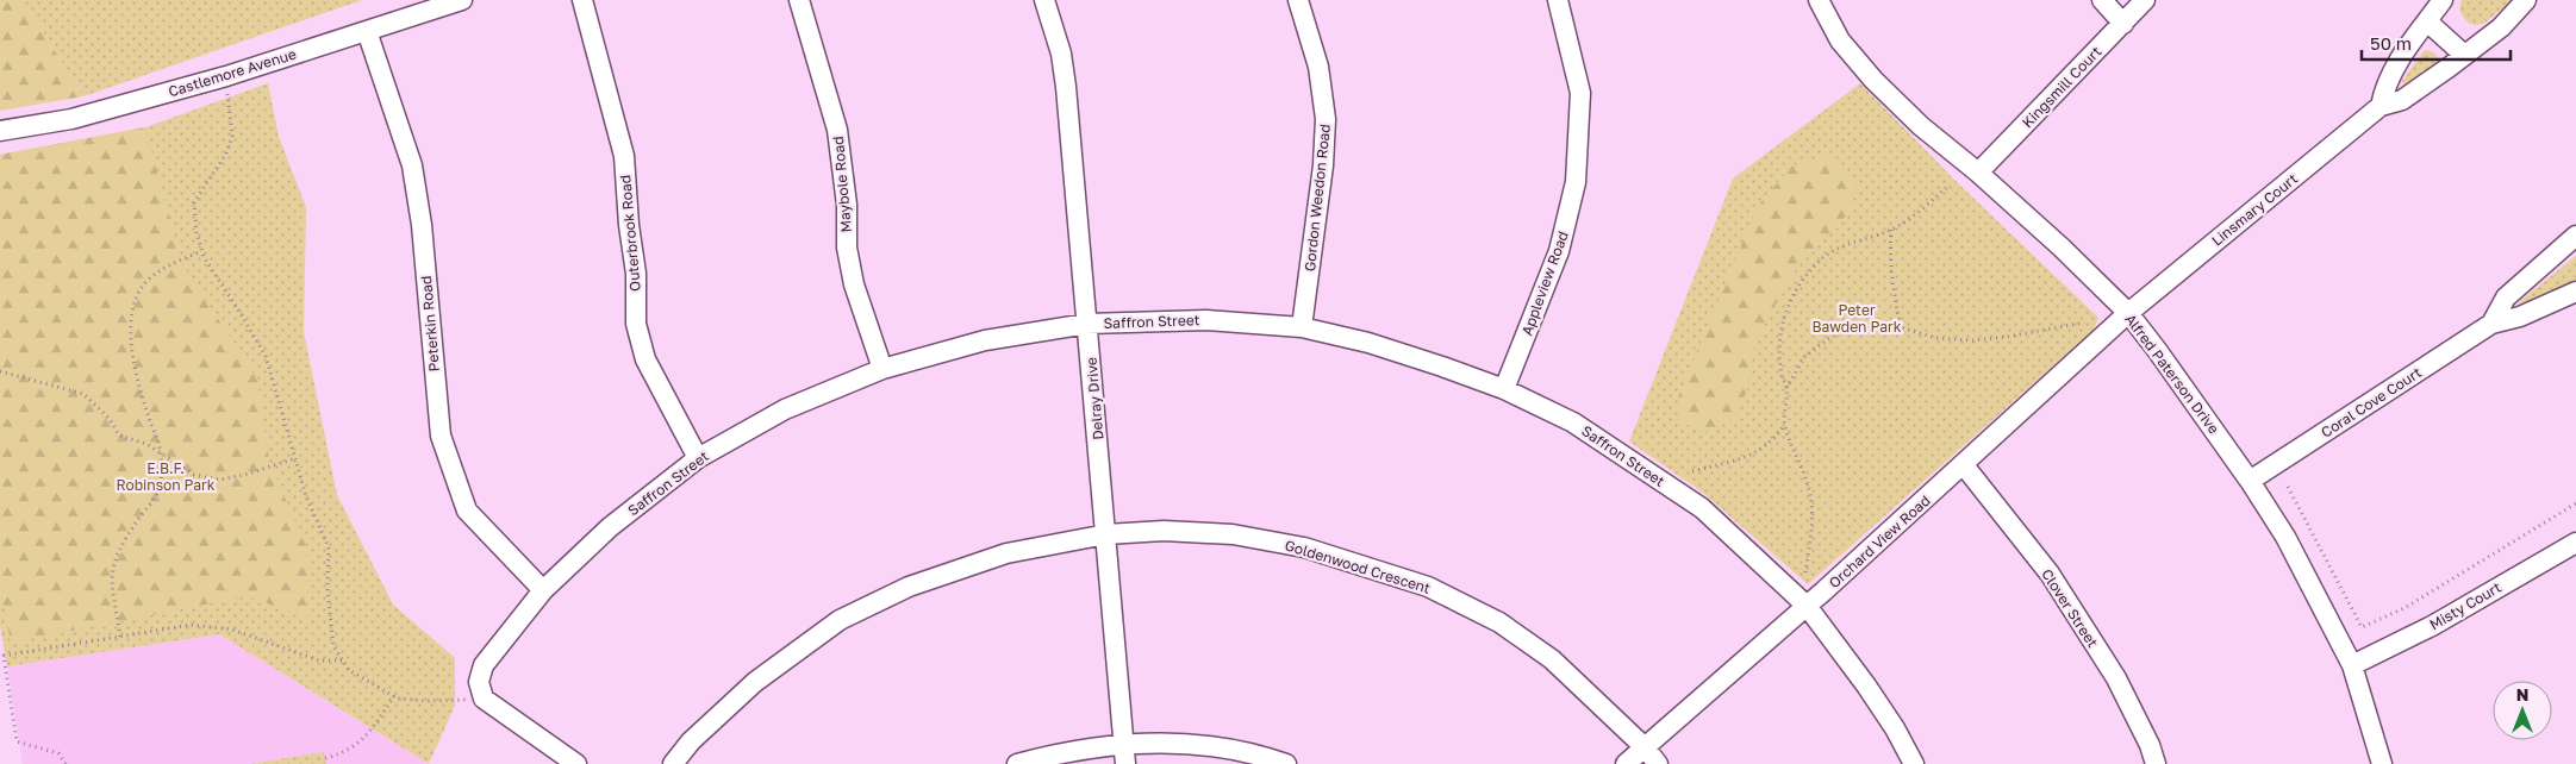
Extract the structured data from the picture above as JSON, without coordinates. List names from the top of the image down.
{
  "streets": {
    "street": [
      "Castlemore Avenue",
      "Kingsmill Court",
      "Maybole Road",
      "Gordon Weedon Road",
      "Linsmary Court",
      "Outerbrook Road",
      "Appleview Road",
      "Saffron Street",
      "Peterkin Road",
      "Alfred Paterson Drive",
      "Delray Drive",
      "Coral Cove Court",
      "Orchard View Road",
      "Goldenwood Crescent",
      "Misty Court",
      "Clover Street"
    ]
  },
  "crossings": [
    ["Castlemore Avenue", "Peterkin Road"],
    ["Kingsmill Court", "Alfred Paterson Drive"],
    ["Maybole Road", "Saffron Street"],
    ["Gordon Weedon Road", "Saffron Street"],
    ["Linsmary Court", "Alfred Paterson Drive"],
    ["Linsmary Court", "Orchard View Road"],
    ["Outerbrook Road", "Saffron Street"],
    ["Appleview Road", "Saffron Street"],
    ["Saffron Street", "Peterkin Road"],
    ["Saffron Street", "Delray Drive"],
    ["Saffron Street", "Orchard View Road"],
    ["Alfred Paterson Drive", "Coral Cove Court"],
    ["Alfred Paterson Drive", "Orchard View Road"],
    ["Alfred Paterson Drive", "Misty Court"],
    ["Delray Drive", "Goldenwood Crescent"],
    ["Orchard View Road", "Goldenwood Crescent"],
    ["Orchard View Road", "Clover Street"]
  ],
  "parks": ["Peter Bawden Park", "E.B.F. Robinson Park"],
  "scale_bar": "50 m",
  "north": "top"
}
